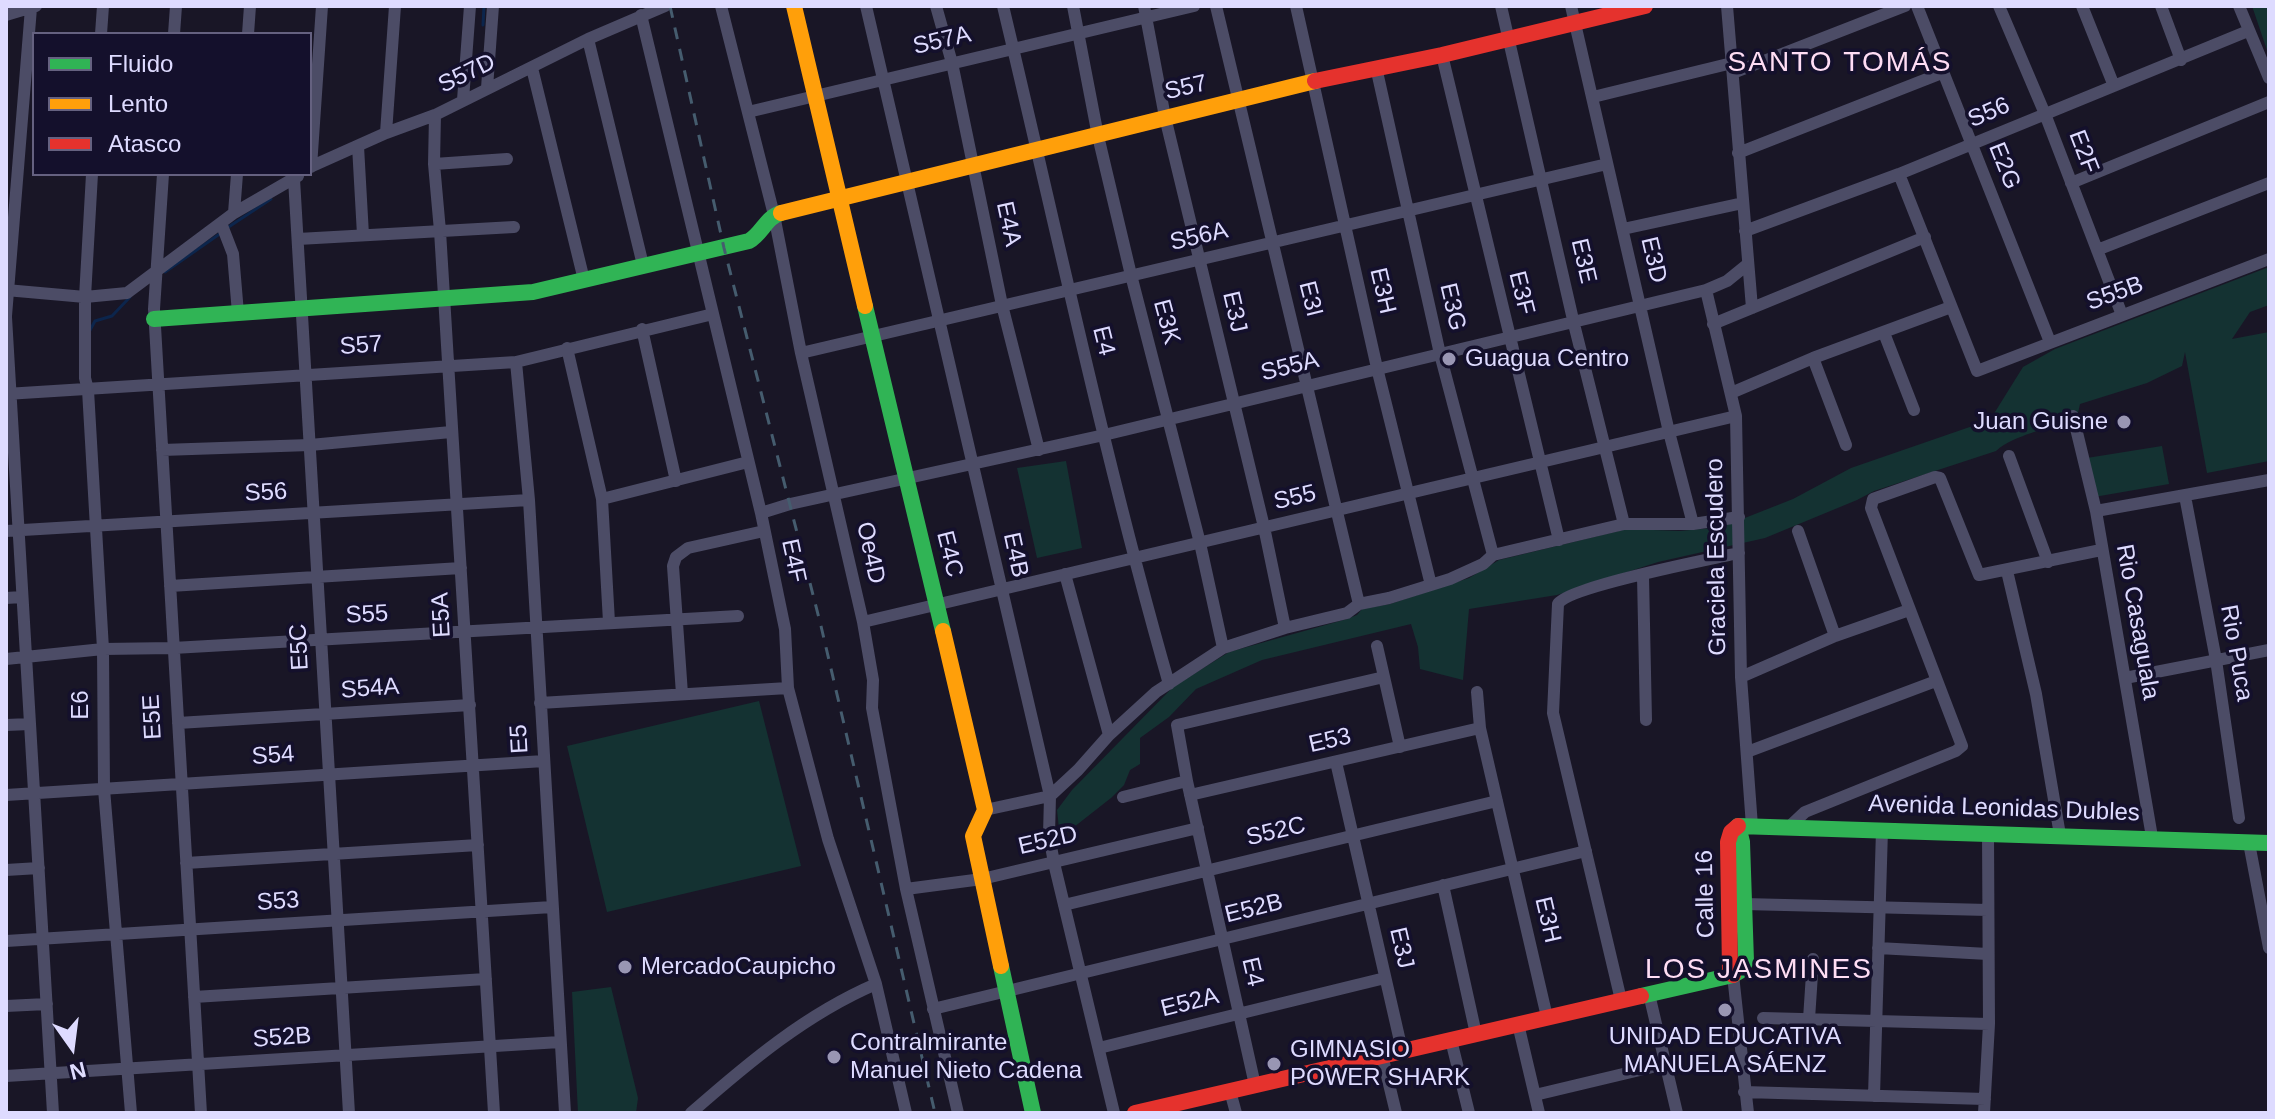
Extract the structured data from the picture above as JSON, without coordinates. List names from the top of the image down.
{
  "streets": {
    "street": [
      "S57A",
      "S57D",
      "S57",
      "S56",
      "E2F",
      "E2G",
      "E4A",
      "S56A",
      "E3D",
      "E3E",
      "E3H",
      "E3F",
      "S55B",
      "E3I",
      "E3G",
      "E3J",
      "E3K",
      "E4",
      "S55A",
      "S55",
      "Oe4D",
      "E4C",
      "E4B",
      "Graciela Escudero",
      "E4F",
      "E5A",
      "Rio Casaguala",
      "E5C",
      "Rio Puca",
      "S54A",
      "E6",
      "E5E",
      "E5",
      "E53",
      "S54",
      "Avenida Leonidas Dubles",
      "S52C",
      "E52D",
      "Calle 16",
      "S53",
      "E52B",
      "E52A",
      "S52B"
    ]
  },
  "crossings": [
    ["S57A", "E4A"],
    ["S57A", "E3J"],
    ["S57A", "E3K"],
    ["S57A", "E4"],
    ["S57A", "Oe4D"],
    ["S57A", "E4C"],
    ["S57A", "E4B"],
    ["S57D", "E4F"],
    ["S57D", "E5A"],
    ["S57", "E4A"],
    ["S57", "E3D"],
    ["S57", "E3E"],
    ["S57", "E3H"],
    ["S57", "E3F"],
    ["S57", "E3I"],
    ["S57", "E3G"],
    ["S57", "E3J"],
    ["S57", "E3K"],
    ["S57", "E4"],
    ["S57", "Oe4D"],
    ["S57", "E4C"],
    ["S57", "E4B"],
    ["S57", "E4F"],
    ["S57", "E5A"],
    ["S57", "E5C"],
    ["S57", "E6"],
    ["S57", "E5E"],
    ["S57", "E5"],
    ["S56", "E2F"],
    ["S56", "E2G"],
    ["S56", "E5A"],
    ["S56", "E5C"],
    ["S56", "E6"],
    ["S56", "E5E"],
    ["S56", "E5"],
    ["E2F", "S55B"],
    ["E2G", "S55B"],
    ["E4A", "S56A"],
    ["E4A", "S55A"],
    ["S56A", "E3D"],
    ["S56A", "E3E"],
    ["S56A", "E3H"],
    ["S56A", "E3F"],
    ["S56A", "E3I"],
    ["S56A", "E3G"],
    ["S56A", "E3J"],
    ["S56A", "E3K"],
    ["S56A", "E4"],
    ["S56A", "Oe4D"],
    ["S56A", "E4C"],
    ["S56A", "E4B"],
    ["E3D", "S55A"],
    ["E3D", "S55"],
    ["E3E", "S55A"],
    ["E3E", "S55"],
    ["E3H", "S55A"],
    ["E3H", "S55"],
    ["E3H", "E53"],
    ["E3H", "S52C"],
    ["E3H", "E52B"],
    ["E3F", "S55A"],
    ["E3F", "S55"],
    ["E3I", "S55A"],
    ["E3I", "S55"],
    ["E3G", "S55A"],
    ["E3G", "S55"],
    ["E3J", "S55A"],
    ["E3J", "S55"],
    ["E3J", "E53"],
    ["E3J", "S52C"],
    ["E3J", "E52B"],
    ["E3J", "E52A"],
    ["E3K", "S55A"],
    ["E3K", "S55"],
    ["E4", "S55A"],
    ["E4", "S55"],
    ["E4", "E53"],
    ["E4", "S52C"],
    ["E4", "E52D"],
    ["E4", "E52B"],
    ["E4", "E52A"],
    ["S55A", "Oe4D"],
    ["S55A", "E4C"],
    ["S55A", "E4B"],
    ["S55A", "Graciela Escudero"],
    ["S55A", "E4F"],
    ["S55", "Oe4D"],
    ["S55", "E4C"],
    ["S55", "E4B"],
    ["S55", "Graciela Escudero"],
    ["S55", "E5A"],
    ["S55", "E5C"],
    ["S55", "E6"],
    ["S55", "E5E"],
    ["S55", "E5"],
    ["Oe4D", "E52D"],
    ["Oe4D", "E52B"],
    ["E4C", "E52D"],
    ["E4C", "E52B"],
    ["E4B", "S52C"],
    ["E4B", "E52D"],
    ["E4B", "E52B"],
    ["E4B", "E52A"],
    ["Graciela Escudero", "Avenida Leonidas Dubles"],
    ["Graciela Escudero", "Calle 16"],
    ["E5A", "S54A"],
    ["E5A", "S54"],
    ["E5A", "S53"],
    ["E5A", "S52B"],
    ["Rio Casaguala", "Avenida Leonidas Dubles"],
    ["E5C", "S54A"],
    ["E5C", "S54"],
    ["E5C", "S53"],
    ["E5C", "S52B"],
    ["S54A", "E5E"],
    ["E6", "S54"],
    ["E6", "S53"],
    ["E6", "S52B"],
    ["E5E", "S54"],
    ["E5E", "S53"],
    ["E5E", "S52B"],
    ["E5", "S54"],
    ["E5", "S53"],
    ["E5", "S52B"],
    ["Avenida Leonidas Dubles", "Calle 16"]
  ],
  "districts": ["SANTO TOMÁS", "LOS JASMINES"],
  "places": [
    "Guagua Centro",
    "Juan Guisne",
    "MercadoCaupicho",
    "UNIDAD EDUCATIVA MANUELA SÁENZ",
    "Contralmirante Manuel Nieto Cadena",
    "GIMNASIO POWER SHARK"
  ],
  "legend": ["Fluido", "Lento", "Atasco"],
  "north": "bottom"
}
